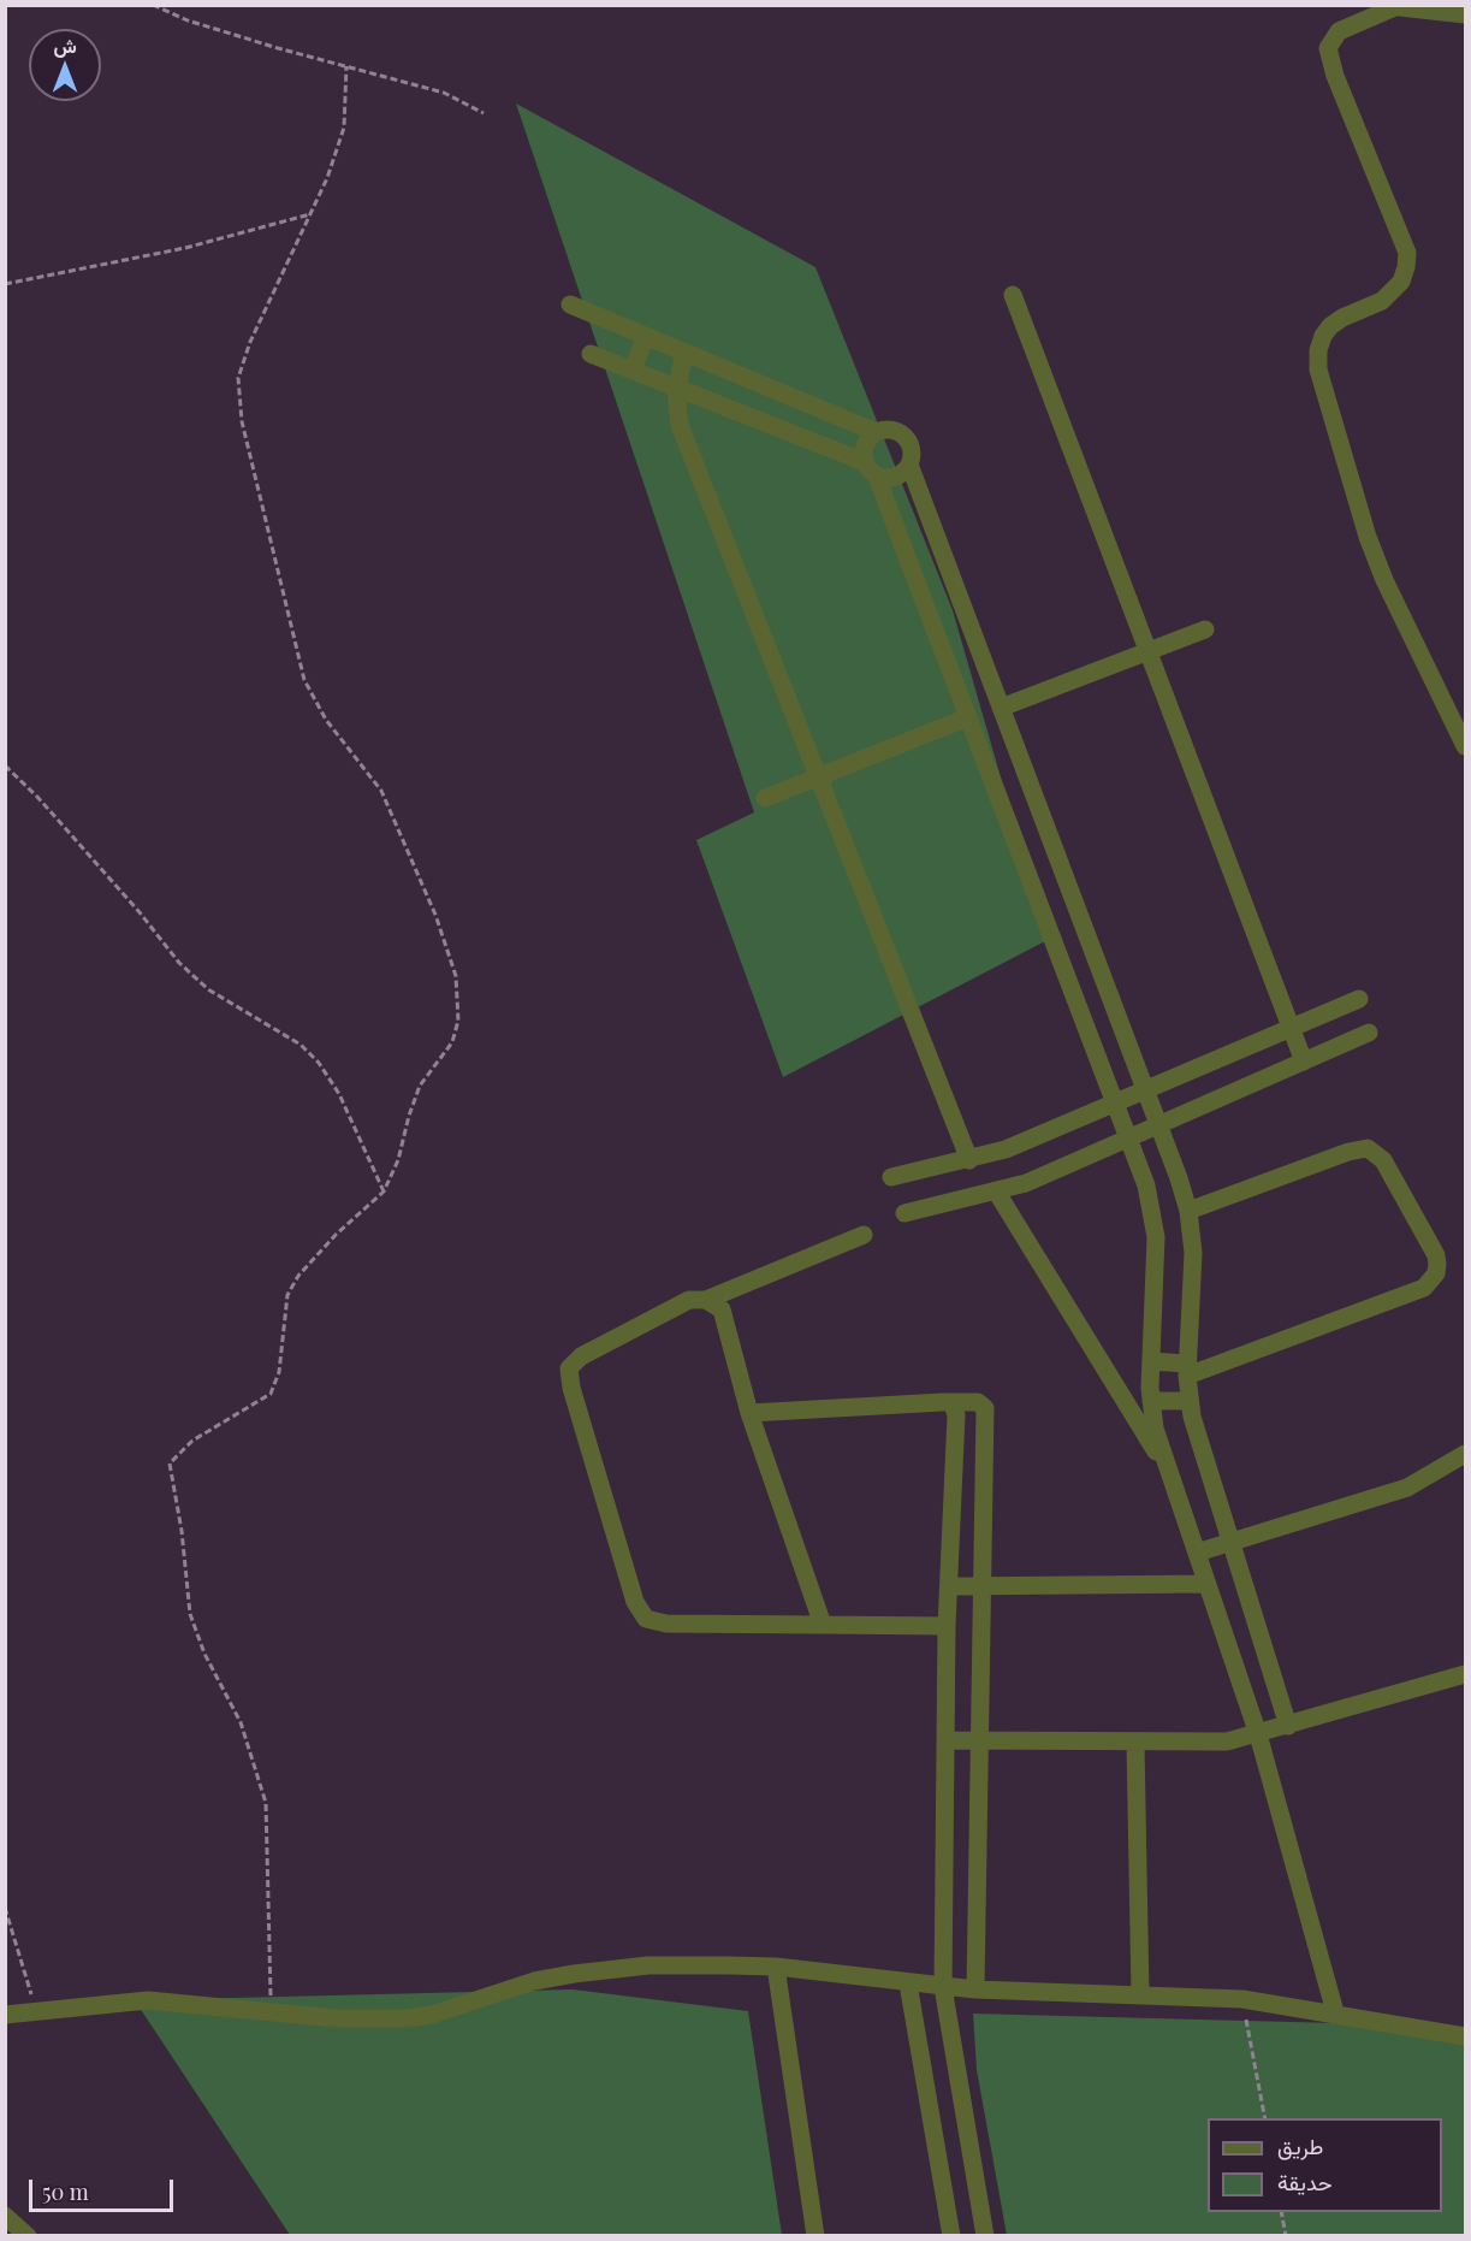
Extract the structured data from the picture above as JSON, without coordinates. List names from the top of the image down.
{
  "legend": ["طريق", "حديقة"],
  "scale_bar": "50 m",
  "north": "top"
}
